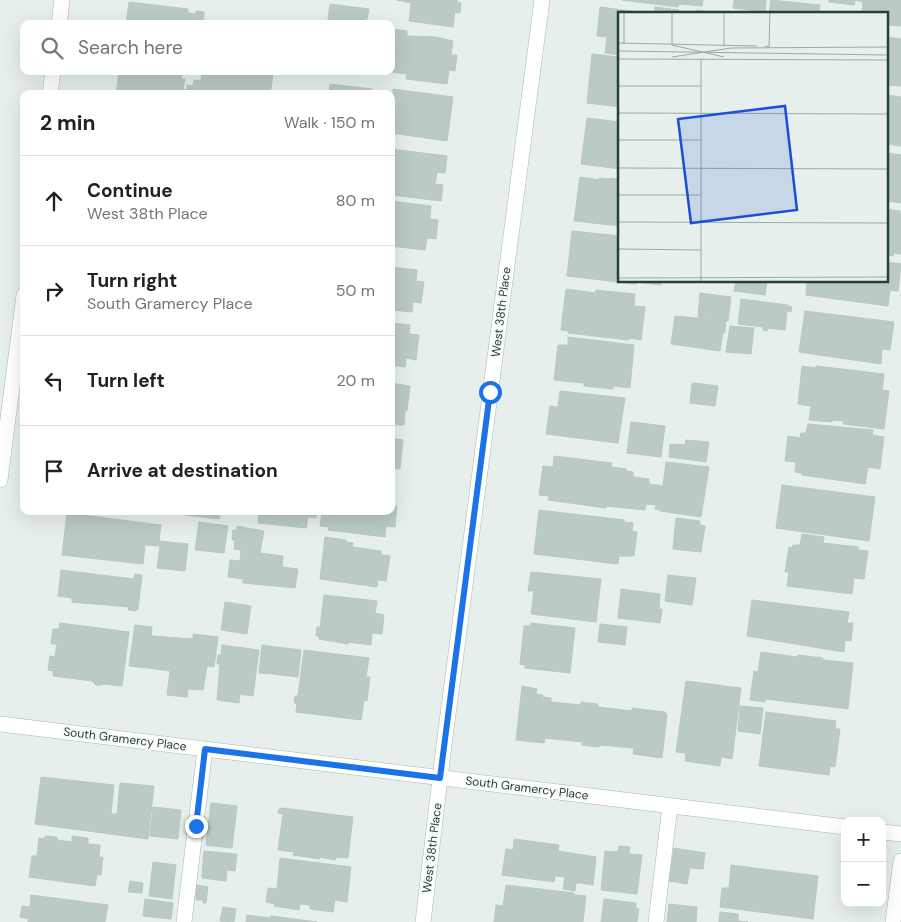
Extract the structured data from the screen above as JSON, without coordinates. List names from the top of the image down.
{
  "streets": {
    "street": ["West 38th Place", "South Gramercy Place"]
  },
  "crossings": [
    ["West 38th Place", "South Gramercy Place"]
  ],
  "page": {
    "search": "Search here",
    "heading": ["2 min", "Walk · 150 m"],
    "list": [
      ["Continue", "West 38th Place", "80 m"],
      ["Turn right", "South Gramercy Place", "50 m"],
      ["Turn left", "20 m"],
      "Arrive at destination"
    ],
    "map_buttons": ["+", "−"]
  }
}
